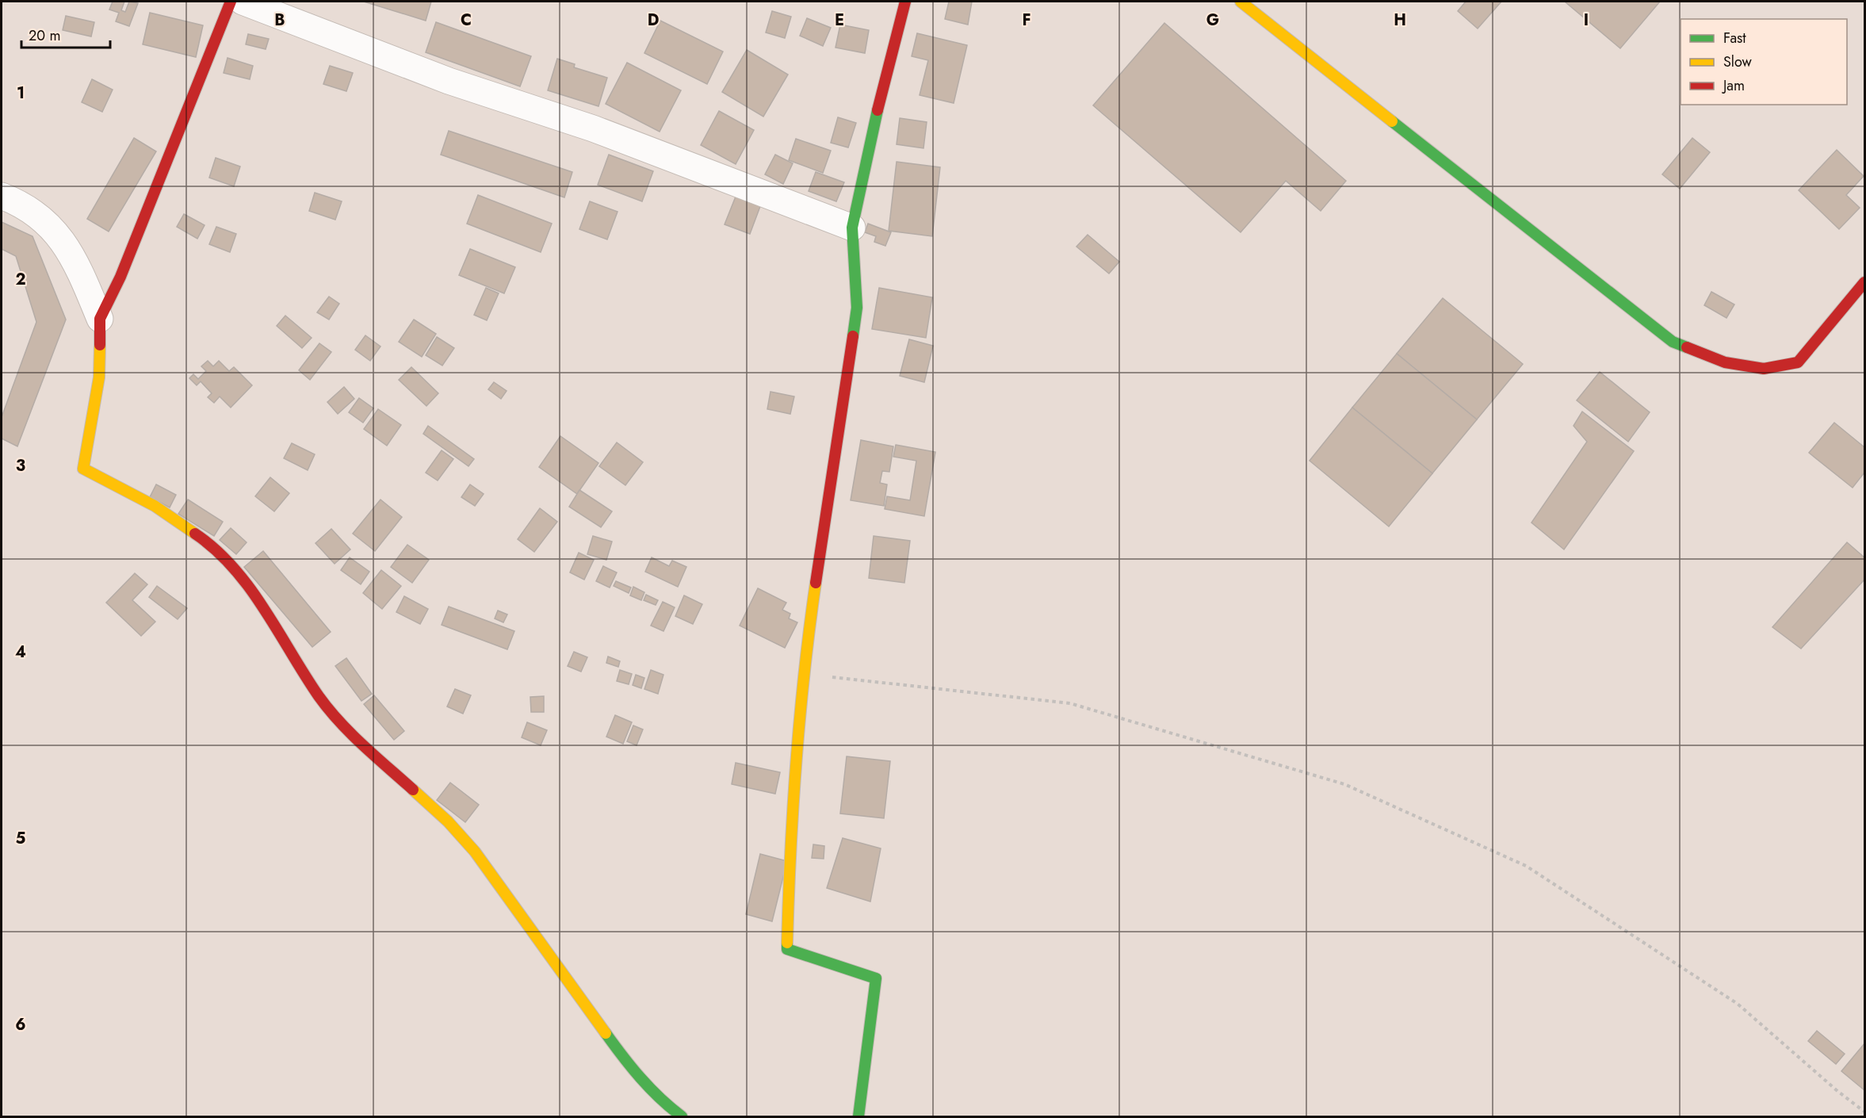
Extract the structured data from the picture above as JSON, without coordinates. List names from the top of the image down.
{
  "legend": ["Fast", "Slow", "Jam"],
  "scale_bar": "20 m",
  "grid": {
    "columns": [
      "B",
      "C",
      "D",
      "E",
      "F",
      "G",
      "H",
      "I"
    ],
    "rows": [
      "1",
      "2",
      "3",
      "4",
      "5",
      "6"
    ]
  }
}
